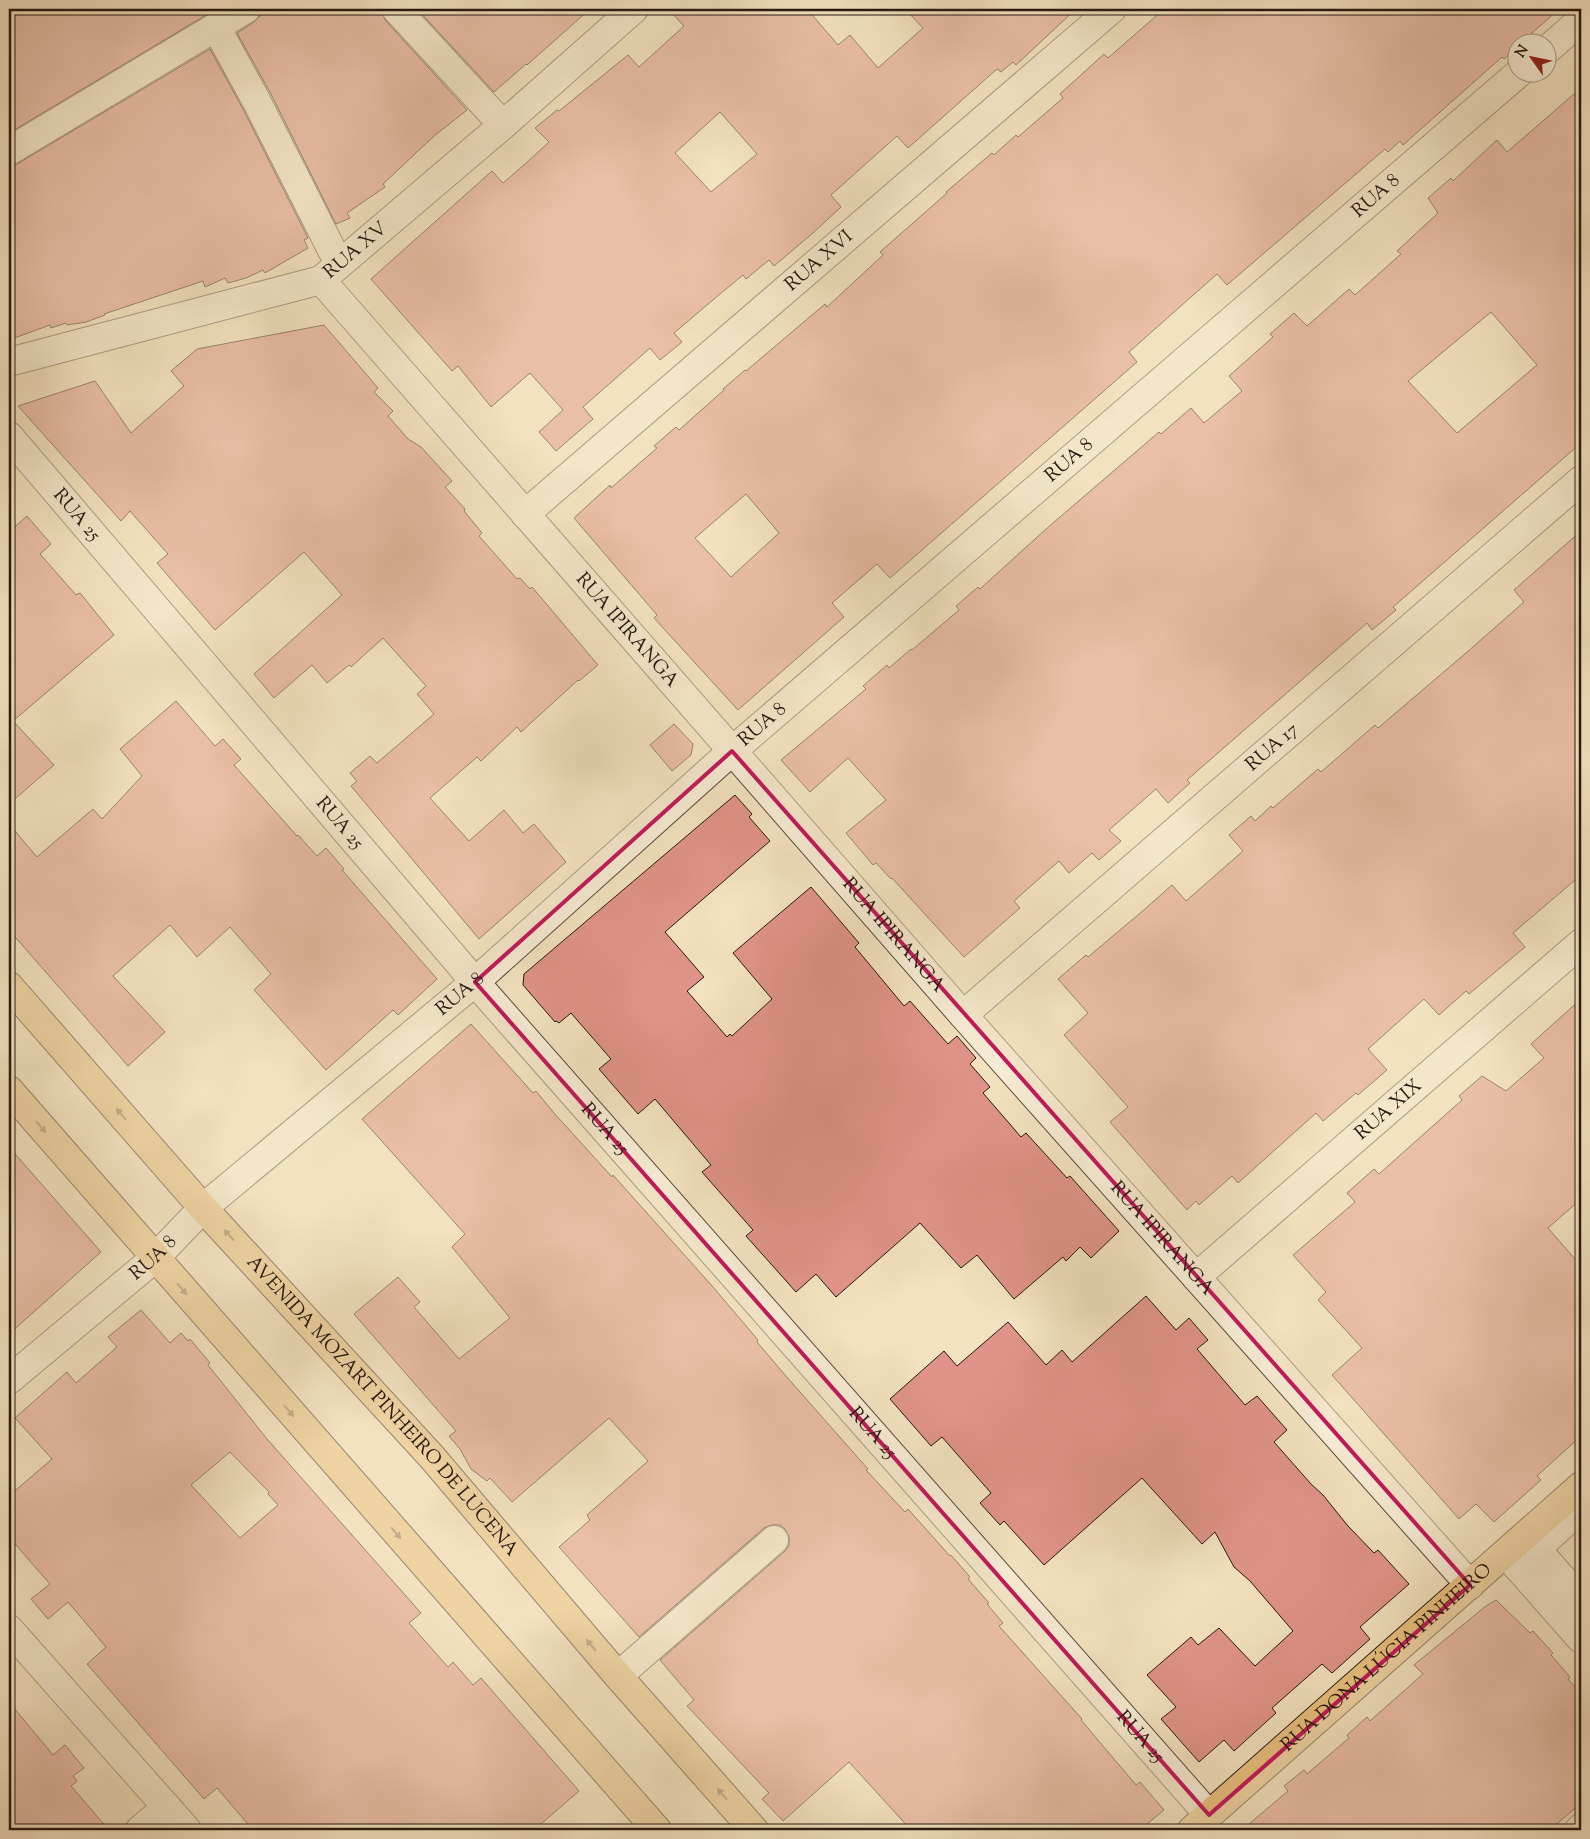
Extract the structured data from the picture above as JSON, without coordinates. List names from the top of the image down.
{
  "streets": {
    "main road": ["AVENIDA MOZART PINHEIRO DE LUCENA", "RUA DONA LÚCIA PINHEIRO"],
    "street": [
      "RUA 8",
      "RUA XV",
      "RUA XVI",
      "RUA 25",
      "RUA IPIRANGA",
      "RUA 17",
      "RUA XIX"
    ]
  },
  "crossings": [
    ["RUA 8", "RUA 25"],
    ["RUA 8", "RUA IPIRANGA"],
    ["RUA 8", "AVENIDA MOZART PINHEIRO DE LUCENA"],
    ["RUA XV", "RUA IPIRANGA"],
    ["RUA XVI", "RUA IPIRANGA"],
    ["RUA 25", "RUA DONA LÚCIA PINHEIRO"],
    ["RUA IPIRANGA", "RUA 17"],
    ["RUA IPIRANGA", "RUA XIX"],
    ["RUA IPIRANGA", "RUA DONA LÚCIA PINHEIRO"]
  ],
  "north": "top left"
}
